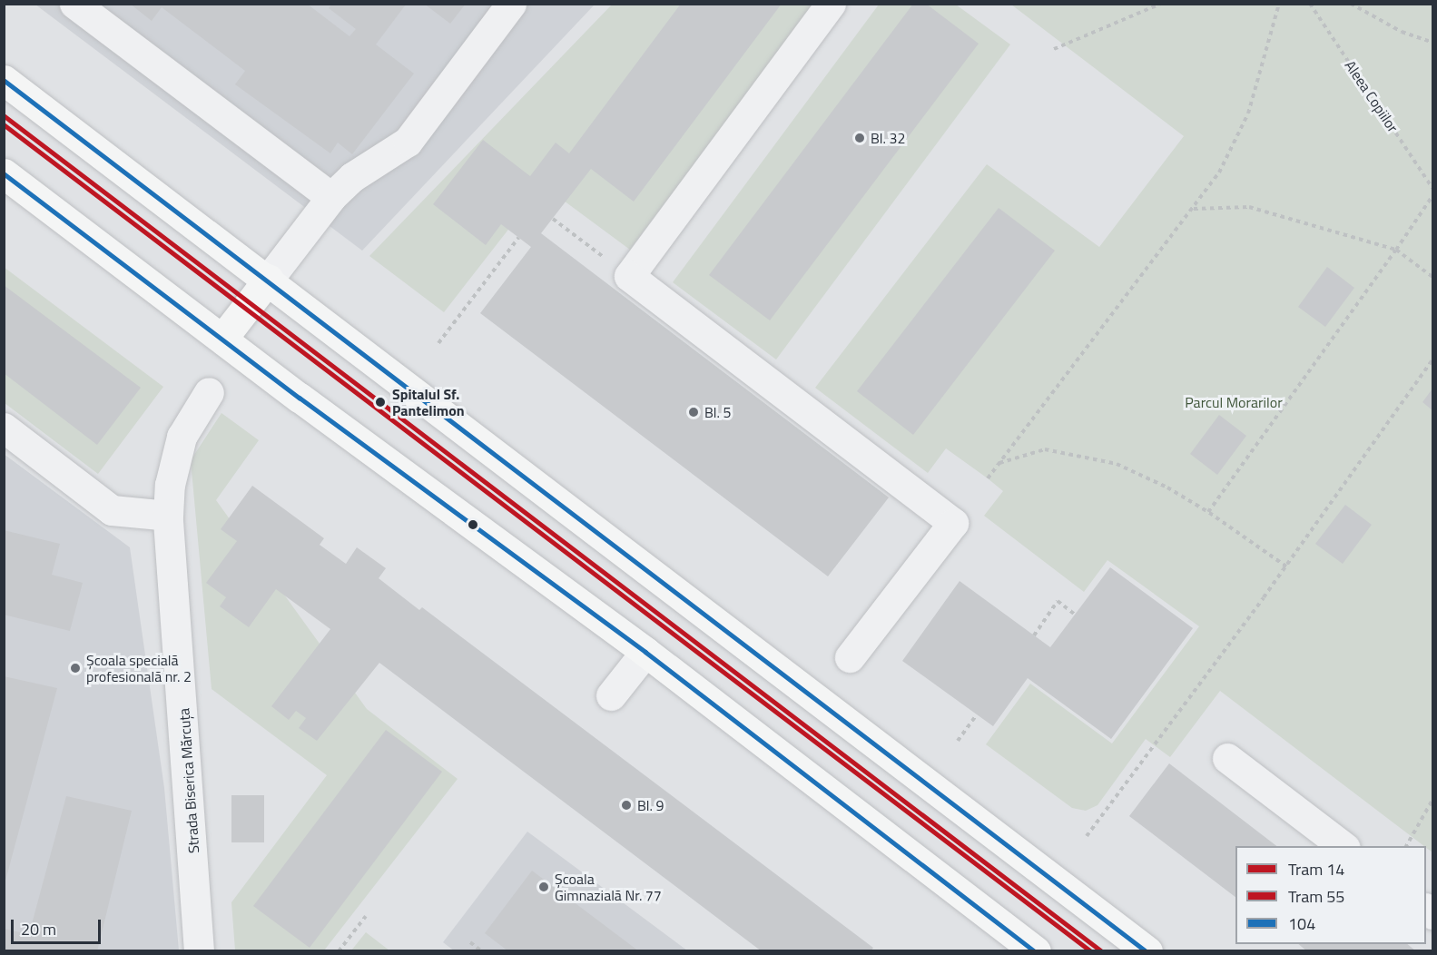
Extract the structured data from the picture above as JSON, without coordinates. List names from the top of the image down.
{
  "streets": {
    "street": ["Strada Biserica Mărcuța"],
    "path": ["Aleea Copiilor"]
  },
  "parks": ["Parcul Morarilor"],
  "places": [
    "Bl. 32",
    "Spitalul Sf. Pantelimon",
    "Bl. 5",
    "Şcoala specială profesională nr. 2",
    "Bl. 9",
    "Școala Gimnazială Nr. 77"
  ],
  "lines": ["transit line 104", "tram line 14", "tram line 55"],
  "legend": ["Tram 14", "Tram 55", "104"],
  "scale_bar": "20 m"
}
